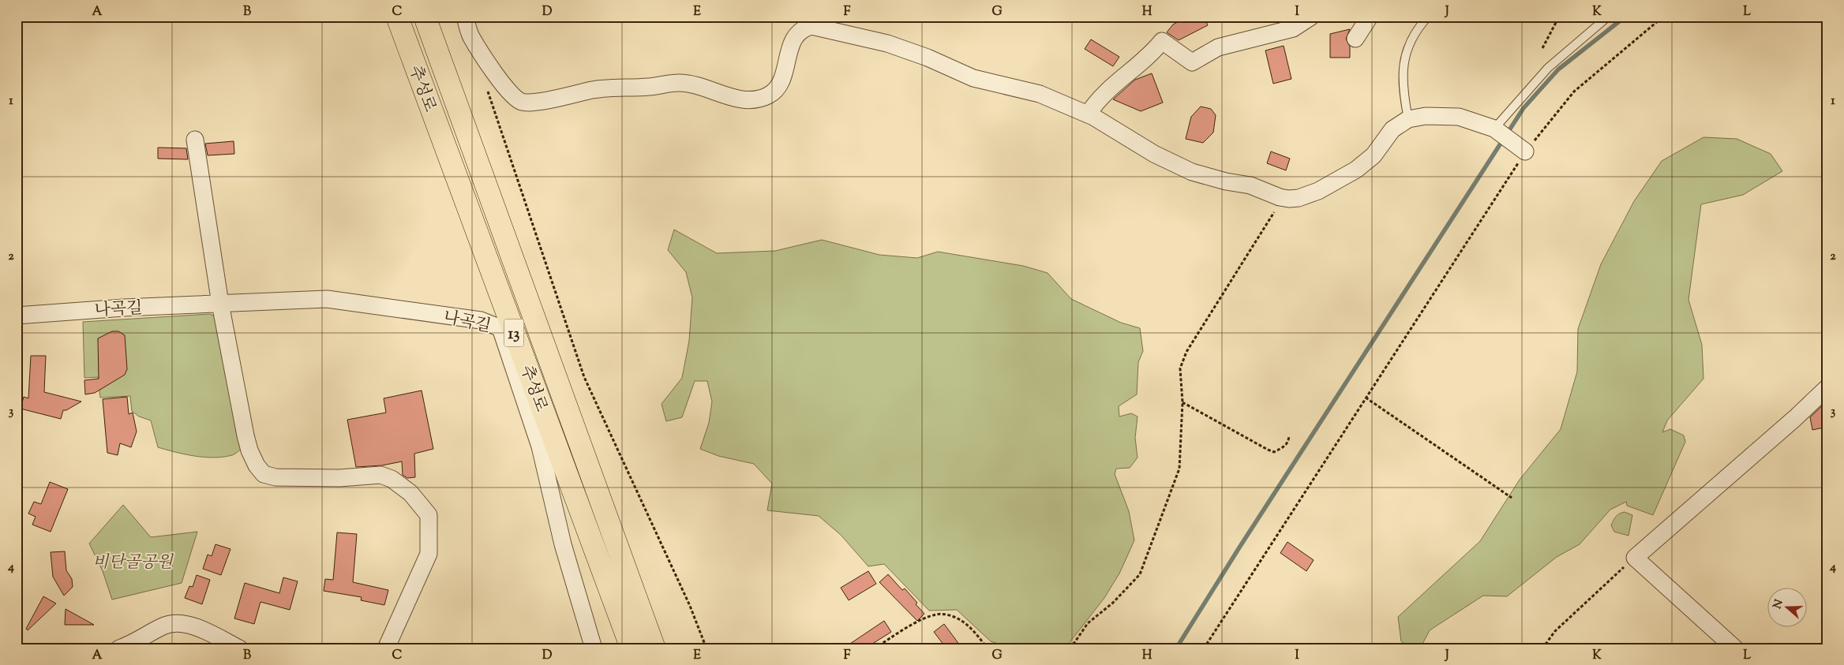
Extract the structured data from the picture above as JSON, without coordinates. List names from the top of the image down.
{
  "streets": {
    "main road": ["추성로", "13"],
    "street": ["나곡길"]
  },
  "parks": ["비단골공원"],
  "north": "left",
  "grid": {
    "columns": [
      "A",
      "B",
      "C",
      "D",
      "E",
      "F",
      "G",
      "H",
      "I",
      "J",
      "K",
      "L"
    ],
    "rows": [
      "1",
      "2",
      "3",
      "4"
    ]
  }
}
